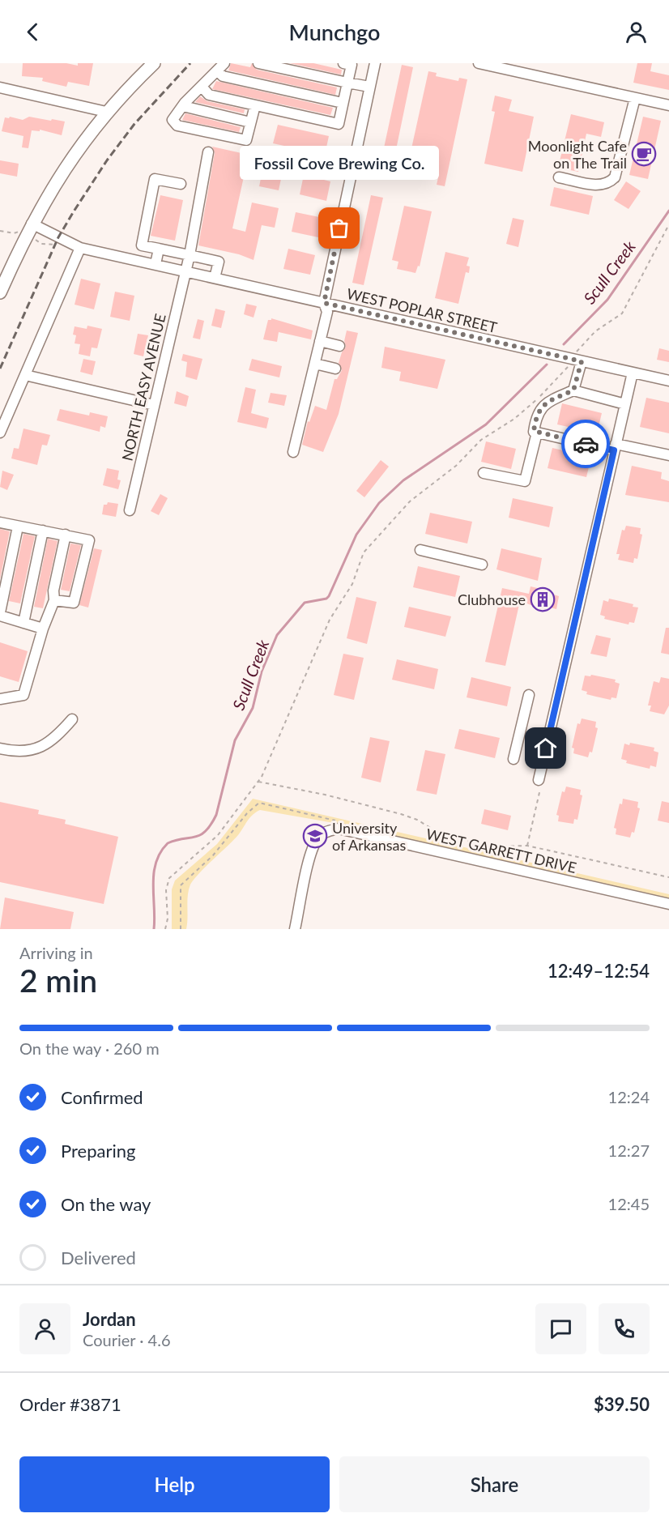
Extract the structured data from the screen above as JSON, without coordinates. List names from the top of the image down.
{
  "streets": {
    "street": ["WEST POPLAR STREET", "NORTH EASY AVENUE", "WEST GARRETT DRIVE"]
  },
  "crossings": [
    ["WEST POPLAR STREET", "NORTH EASY AVENUE"]
  ],
  "water": ["Scull Creek"],
  "places": {
    "cafe": ["Moonlight Cafe on The Trail"],
    "other": ["Fossil Cove Brewing Co."],
    "building": ["Clubhouse"],
    "school or university": ["University of Arkansas"]
  },
  "page": {
    "header": "Munchgo",
    "bubble": "Fossil Cove Brewing Co.",
    "heading": ["2 min", "Arriving in", "12:49–12:54"],
    "panel": [
      "Jordan",
      "Courier · 4.6",
      "Order #3871",
      "$39.50"
    ],
    "bar": "On the way · 260 m",
    "list": [
      ["Confirmed", "12:24"],
      ["Preparing", "12:27"],
      ["On the way", "12:45"],
      "Delivered"
    ],
    "buttons": ["Help", "Share"]
  }
}
